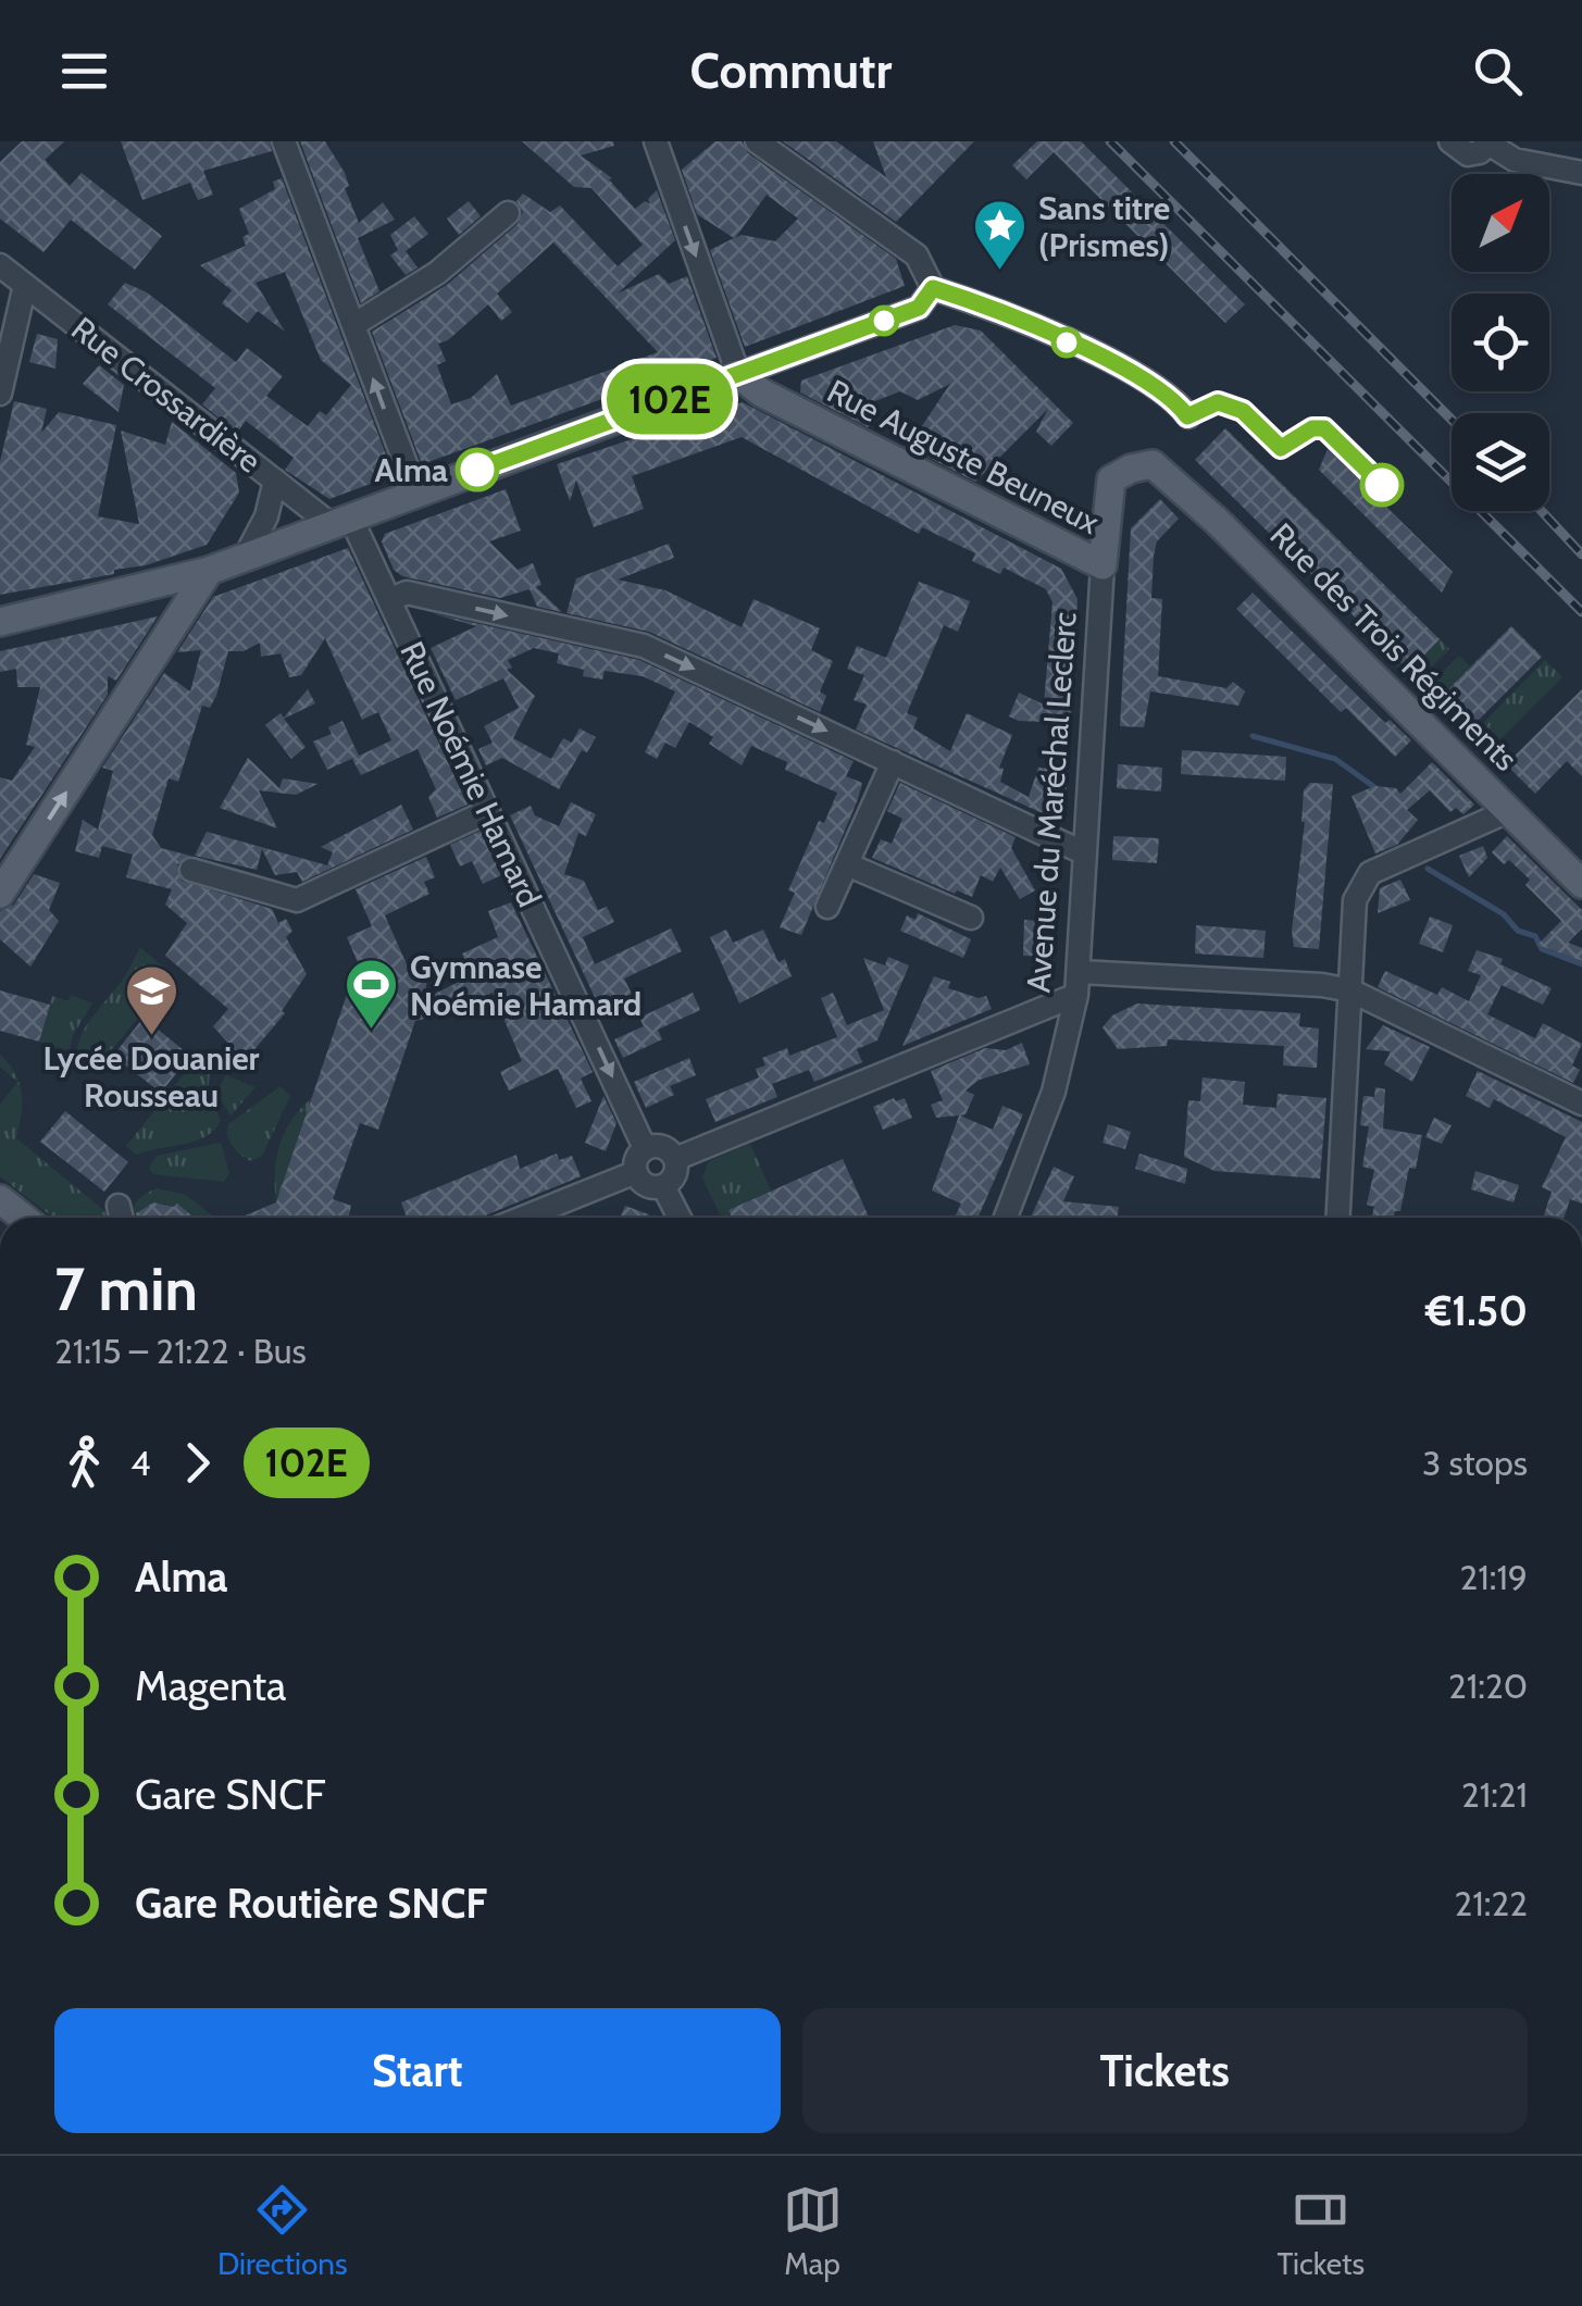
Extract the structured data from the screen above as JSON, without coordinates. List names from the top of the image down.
{
  "streets": {
    "main road": ["Rue Auguste Beuneux", "Rue des Trois Régiments", "Avenue du Maréchal Leclerc"],
    "street": ["Rue Crossardière", "Rue Noémie Hamard"]
  },
  "crossings": [
    ["Rue Crossardière", "Rue Noémie Hamard"],
    ["Rue Auguste Beuneux", "Avenue du Maréchal Leclerc"],
    ["Rue des Trois Régiments", "Avenue du Maréchal Leclerc"]
  ],
  "one_way": ["Rue Noémie Hamard"],
  "places": {
    "place": ["Sans titre (Prismes)"],
    "other": ["Alma"],
    "sports": ["Gymnase Noémie Hamard"],
    "school or university": ["Lycée Douanier Rousseau"]
  },
  "lines": ["bus line 102E"],
  "north": "top right",
  "page": {
    "header": "Commutr",
    "on_map": "102E",
    "heading": ["7 min", "21:15 – 21:22 · Bus", "€1.50"],
    "legs": ["4", "102E", "3 stops"],
    "list": [
      {
        "name": "Alma",
        "value": "21:19"
      },
      {
        "name": "Magenta",
        "value": "21:20"
      },
      {
        "name": "Gare SNCF",
        "value": "21:21"
      },
      {
        "name": "Gare Routière SNCF",
        "value": "21:22"
      }
    ],
    "buttons": ["Start", "Tickets"],
    "tabs": ["Directions", "Map", "Tickets"]
  }
}
